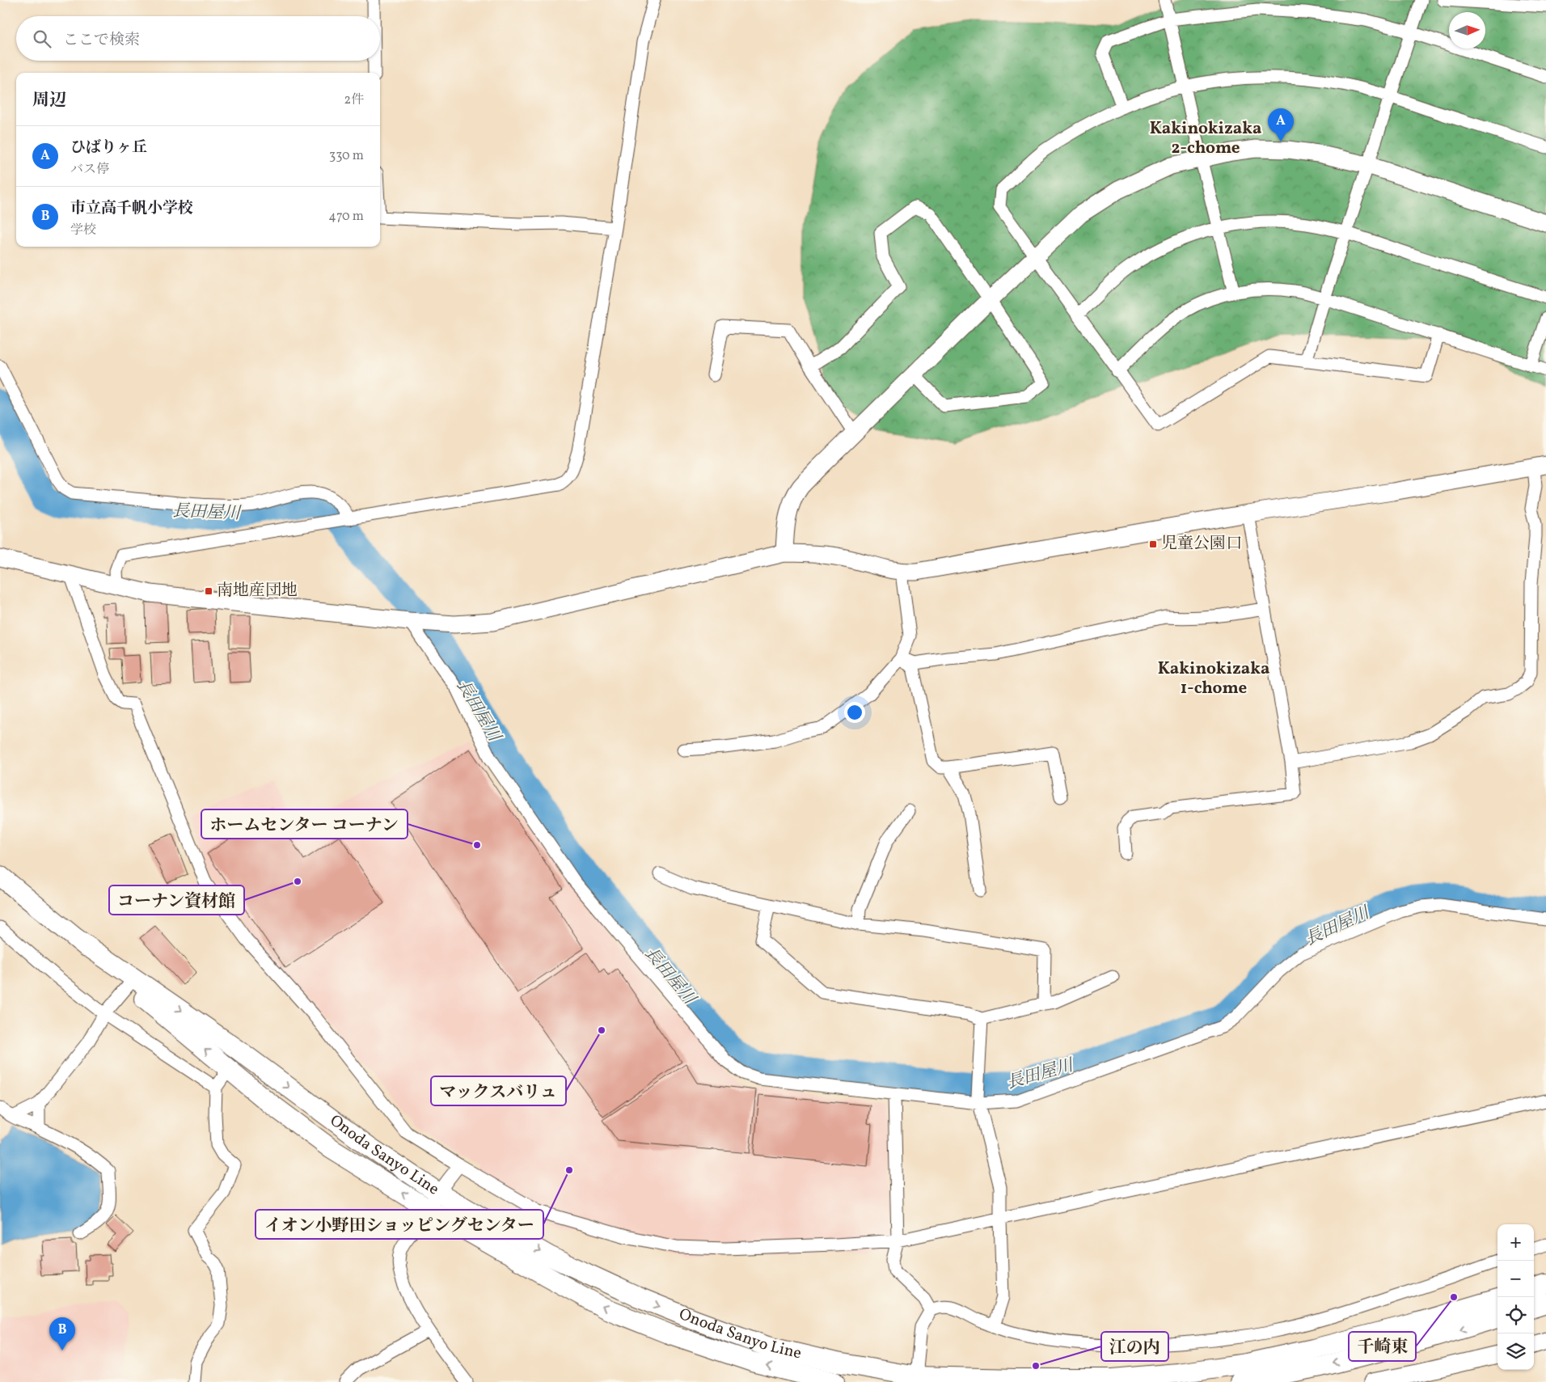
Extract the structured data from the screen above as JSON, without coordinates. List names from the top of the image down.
{
  "streets": {
    "main road": ["Onoda Sanyo Line"]
  },
  "districts": ["Kakinokizaka 2-chome", "Kakinokizaka 1-chome"],
  "water": ["長田屋川"],
  "places": {
    "transit": ["児童公園口", "南地産団地"],
    "other": [
      "ホームセンター コーナン",
      "コーナン資材館",
      "マックスバリュ",
      "イオン小野田ショッピングセンター",
      "千崎東",
      "江の内"
    ]
  },
  "north": "right",
  "page": {
    "search": "ここで検索",
    "heading": ["周辺", "2件"],
    "pins": ["A", "B"],
    "list": [
      {
        "mark": "A",
        "name": "ひばりヶ丘",
        "note": "バス停",
        "value": "330 m"
      },
      {
        "mark": "B",
        "name": "市立高千帆小学校",
        "note": "学校",
        "value": "470 m"
      }
    ],
    "map_buttons": ["+", "−"]
  }
}
